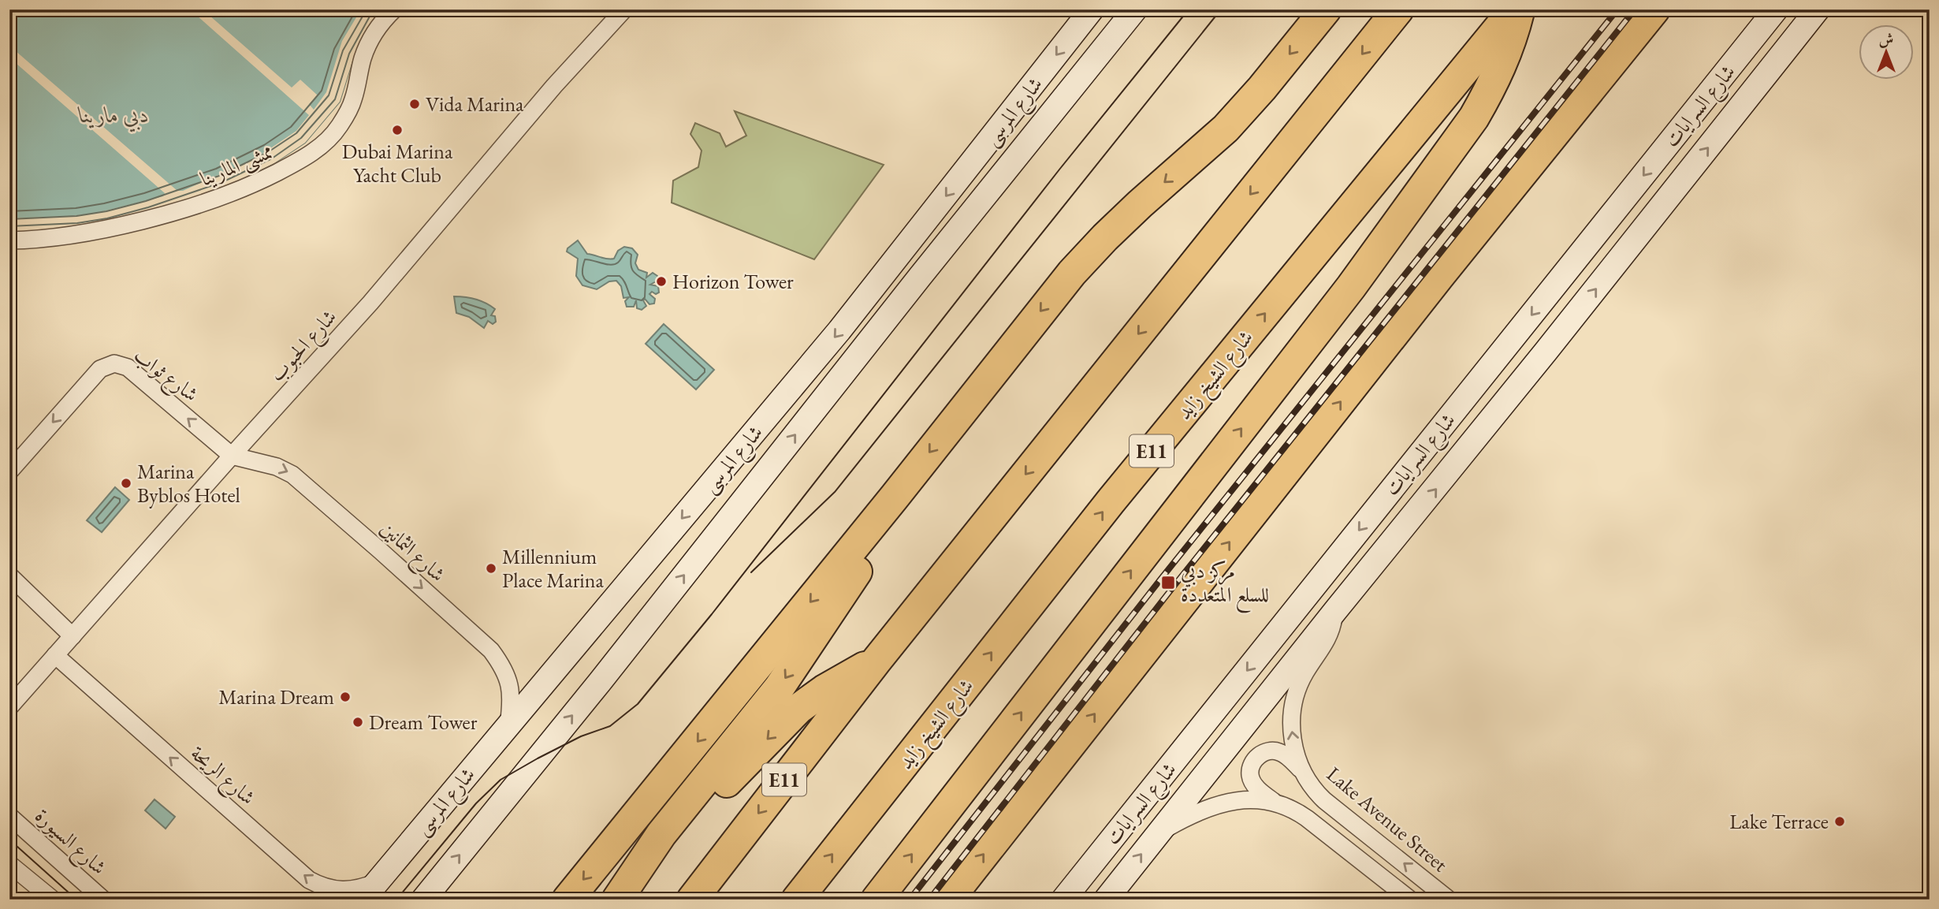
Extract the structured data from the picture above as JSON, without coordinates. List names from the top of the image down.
{
  "streets": {
    "highway": ["شارع الشيخ زايد", "E11"],
    "main road": ["شارع السرايات", "شارع المرسى"],
    "street": [
      "ممشى المارينا",
      "شارع الحبوب",
      "شارع ثواب",
      "شارع الثمانين",
      "شارع الريحة",
      "Lake Avenue Street",
      "شارع السيورة"
    ]
  },
  "crossings": [
    ["شارع السرايات", "Lake Avenue Street"],
    ["شارع المرسى", "شارع الثمانين"],
    ["شارع المرسى", "شارع الريحة"],
    ["شارع الحبوب", "شارع ثواب"],
    ["شارع الحبوب", "شارع الثمانين"],
    ["شارع الحبوب", "شارع الريحة"],
    ["شارع ثواب", "شارع الثمانين"]
  ],
  "one_way": ["شارع الثمانين", "شارع الريحة", "Lake Avenue Street"],
  "water": ["دبي مارينا"],
  "places": {
    "other": [
      "Vida Marina",
      "Dubai Marina Yacht Club",
      "Horizon Tower",
      "Marina Byblos Hotel",
      "Millennium Place Marina",
      "Marina Dream",
      "Dream Tower",
      "Lake Terrace"
    ],
    "transit": ["مركز دبي للسلع المتعددة"]
  },
  "north": "top"
}
